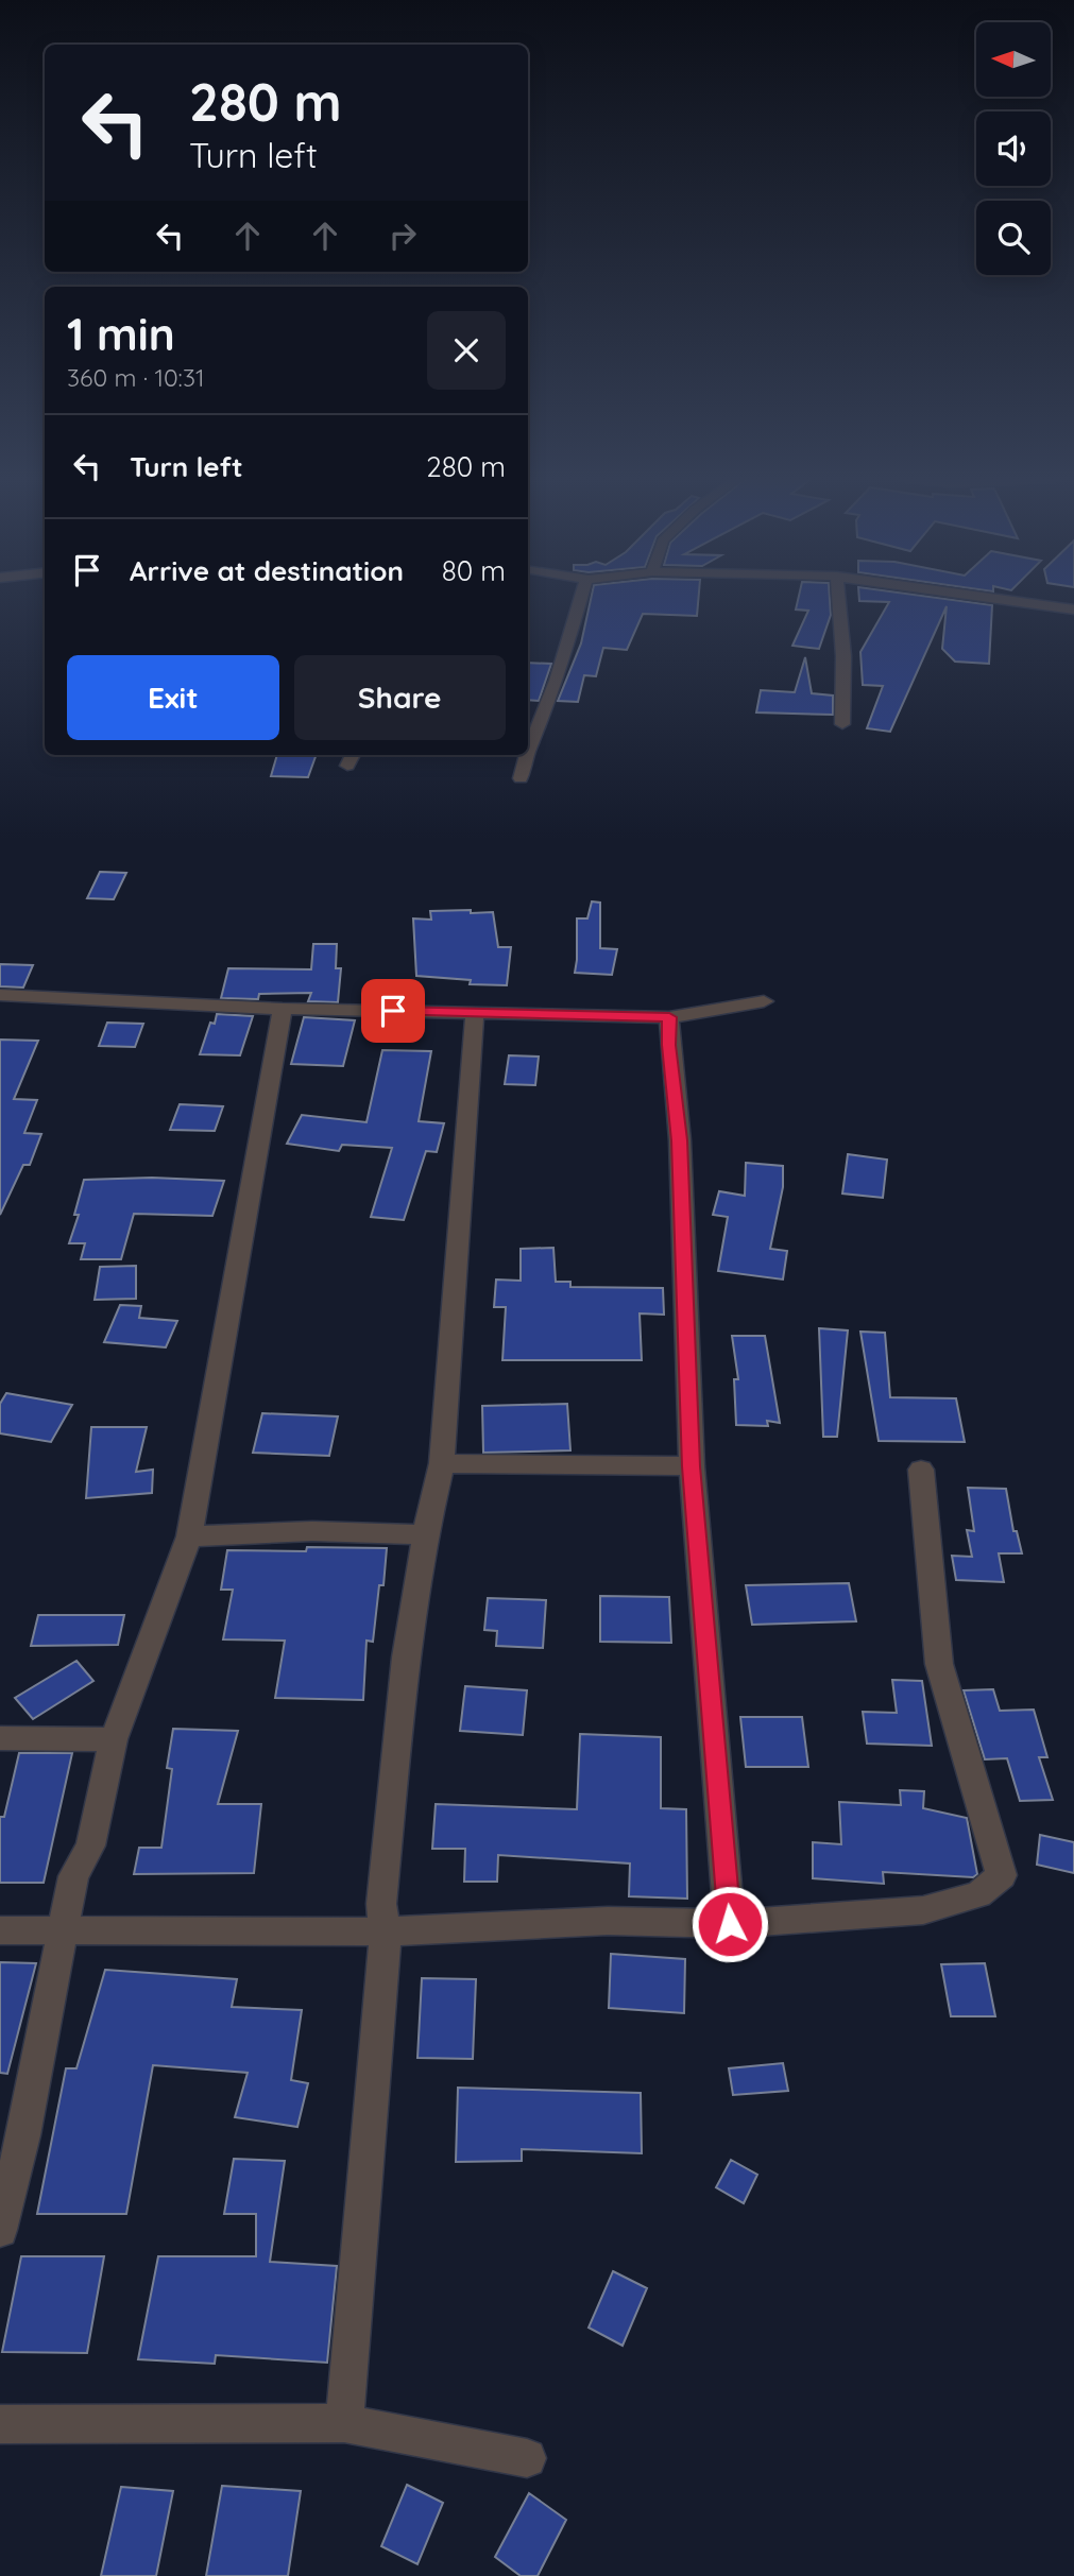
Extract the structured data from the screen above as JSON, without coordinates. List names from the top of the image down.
{
  "north": "left",
  "page": {
    "turn": ["280 m", "Turn left"],
    "heading": ["1 min", "360 m · 10:31"],
    "list": [
      {
        "name": "Turn left",
        "value": "280 m"
      },
      {
        "name": "Arrive at destination",
        "value": "80 m"
      }
    ],
    "buttons": ["Exit", "Share"]
  }
}
